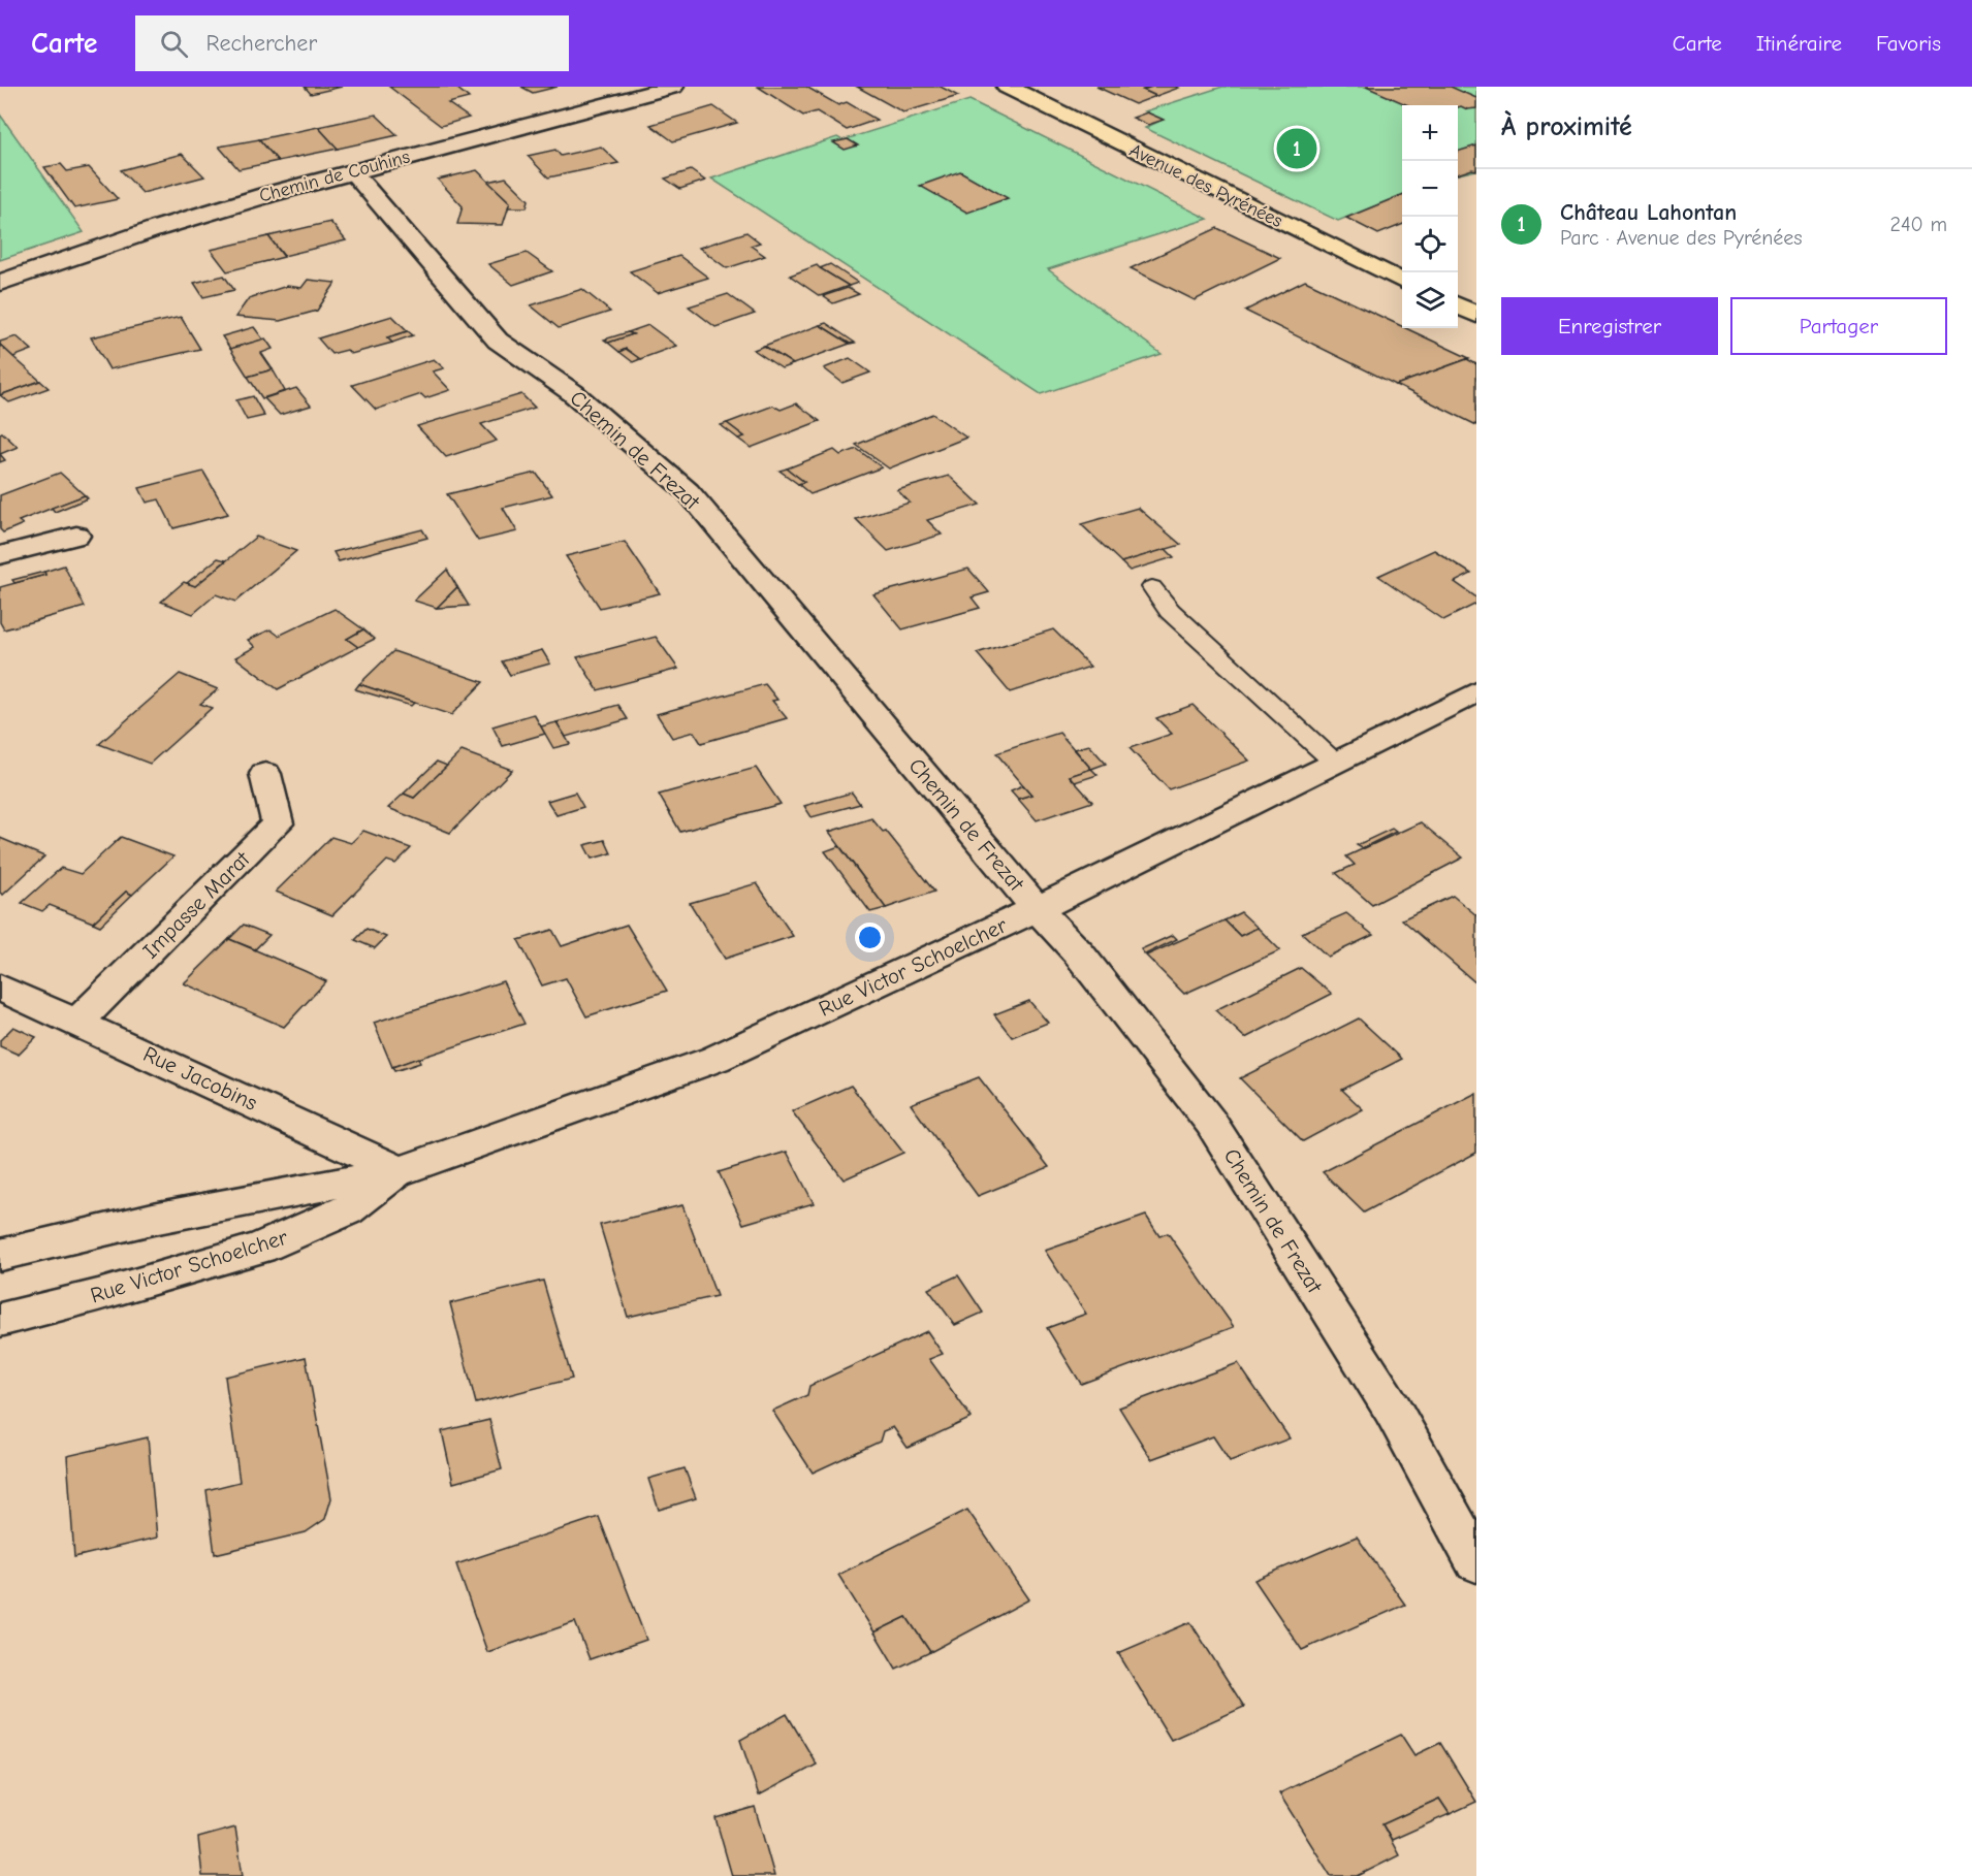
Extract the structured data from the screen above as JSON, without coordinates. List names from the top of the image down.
{
  "streets": {
    "main road": ["Avenue des Pyrénées"],
    "street": [
      "Chemin de Couhins",
      "Chemin de Frezat",
      "Impasse Marat",
      "Rue Victor Schoelcher",
      "Rue Jacobins"
    ]
  },
  "crossings": [
    ["Chemin de Couhins", "Chemin de Frezat"],
    ["Chemin de Frezat", "Rue Victor Schoelcher"],
    ["Impasse Marat", "Rue Jacobins"],
    ["Rue Victor Schoelcher", "Rue Jacobins"]
  ],
  "page": {
    "header": "Carte",
    "search": "Rechercher",
    "nav": ["Carte", "Itinéraire", "Favoris"],
    "heading": "À proximité",
    "map_buttons": ["+", "−"],
    "pins": "1",
    "list": [
      {
        "mark": "1",
        "name": "Château Lahontan",
        "note": "Parc · Avenue des Pyrénées",
        "value": "240 m"
      }
    ],
    "buttons": ["Enregistrer", "Partager"]
  }
}
